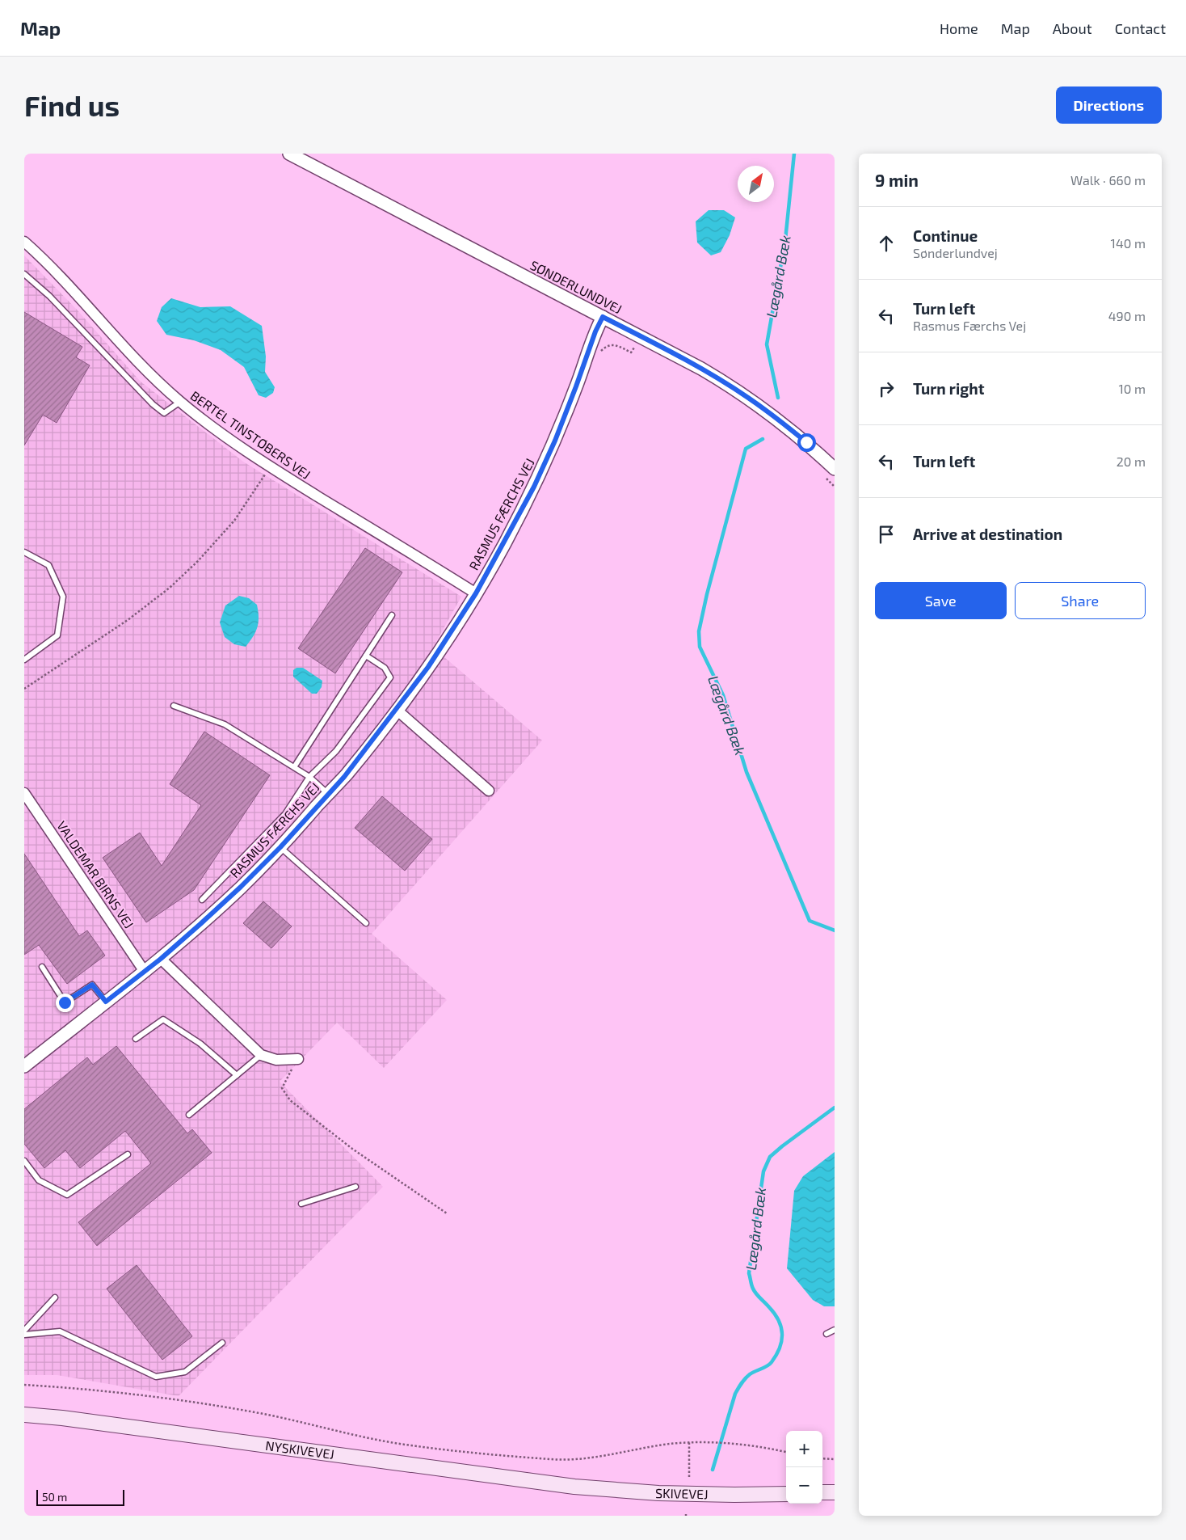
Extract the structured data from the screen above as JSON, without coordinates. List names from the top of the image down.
{
  "streets": {
    "main road": ["NYSKIVEVEJ", "SKIVEVEJ"],
    "street": [
      "SØNDERLUNDVEJ",
      "BERTEL TINSTØBERS VEJ",
      "RASMUS FÆRCHS VEJ",
      "VALDEMAR BIRNS VEJ"
    ]
  },
  "crossings": [
    ["SØNDERLUNDVEJ", "RASMUS FÆRCHS VEJ"],
    ["BERTEL TINSTØBERS VEJ", "RASMUS FÆRCHS VEJ"],
    ["RASMUS FÆRCHS VEJ", "VALDEMAR BIRNS VEJ"],
    ["NYSKIVEVEJ", "SKIVEVEJ"]
  ],
  "water": ["Lægård Bæk"],
  "scale_bar": "50 m",
  "north": "top right",
  "page": {
    "header": "Map",
    "nav": [
      "Home",
      "Map",
      "About",
      "Contact"
    ],
    "buttons": [
      "Directions",
      ["Save", "Share"]
    ],
    "title": "Find us",
    "heading": ["9 min", "Walk · 660 m"],
    "list": [
      ["Continue", "Sønderlundvej", "140 m"],
      ["Turn left", "Rasmus Færchs Vej", "490 m"],
      ["Turn right", "10 m"],
      ["Turn left", "20 m"],
      "Arrive at destination"
    ],
    "map_buttons": ["+", "−"],
    "scale": "50 m"
  }
}
